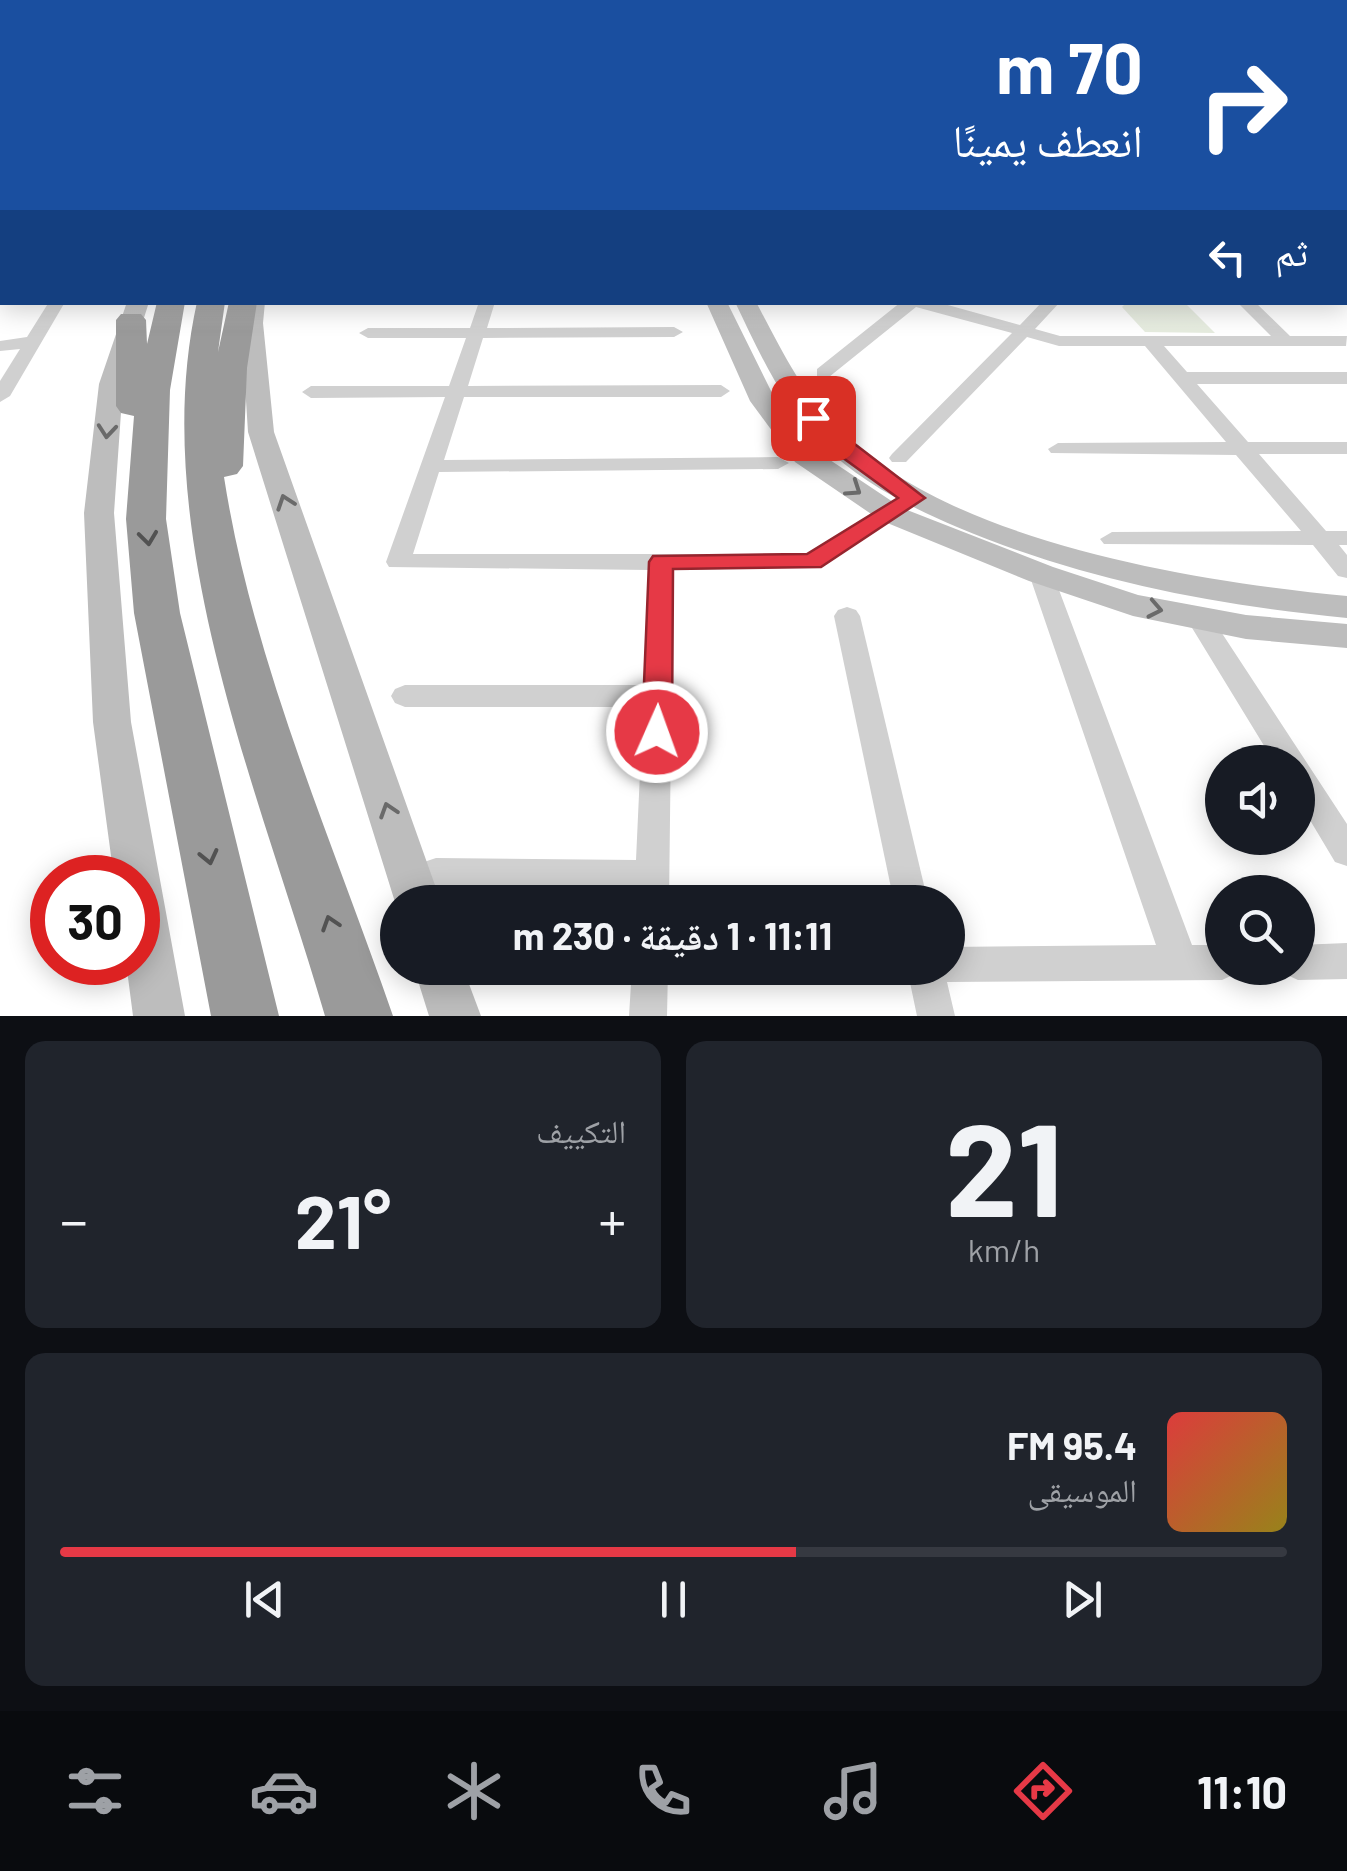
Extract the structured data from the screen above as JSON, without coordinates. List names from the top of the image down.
{
  "page": {
    "turn": ["70 m", "انعطف يمينًا"],
    "then": "ثم",
    "limit": "30",
    "trip": "11:11 · 1 دقيقة · 230 m",
    "tile": [
      ["21", "km/h"],
      "التكييف"
    ],
    "heat": ["−", "21°", "+"],
    "song": ["95.4 FM", "الموسيقى"],
    "tabs": "11:10"
  }
}
